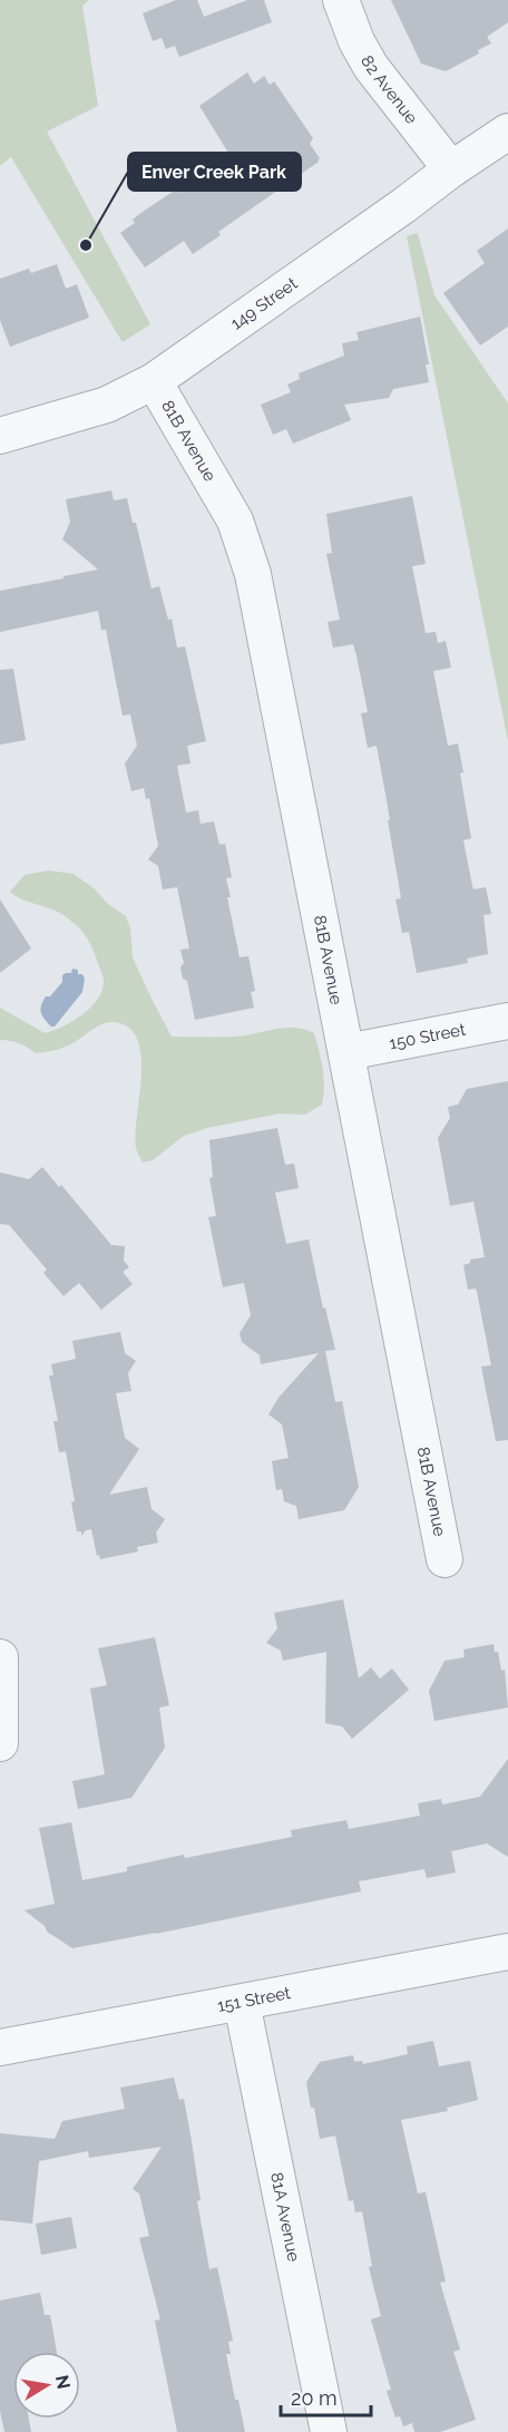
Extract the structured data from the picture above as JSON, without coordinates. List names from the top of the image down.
{
  "streets": {
    "street": [
      "82 Avenue",
      "149 Street",
      "81B Avenue",
      "150 Street",
      "151 Street",
      "81A Avenue"
    ]
  },
  "crossings": [
    ["82 Avenue", "149 Street"],
    ["149 Street", "81B Avenue"],
    ["81B Avenue", "150 Street"],
    ["151 Street", "81A Avenue"]
  ],
  "places": ["Enver Creek Park"],
  "scale_bar": "20 m",
  "north": "right"
}
